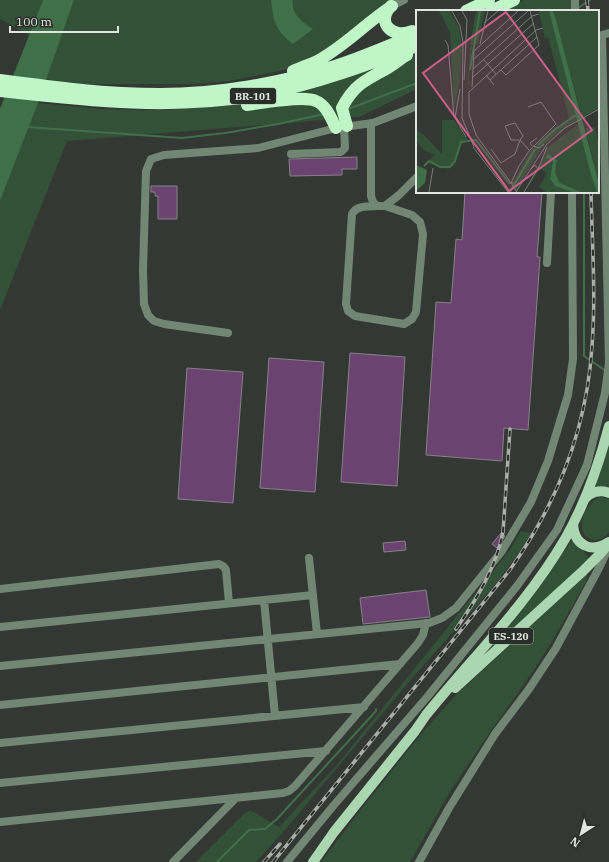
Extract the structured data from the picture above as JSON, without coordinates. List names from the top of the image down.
{
  "streets": {
    "highway": ["BR-101"],
    "main road": ["ES-120"]
  },
  "scale_bar": "100 m",
  "north": "bottom left"
}
